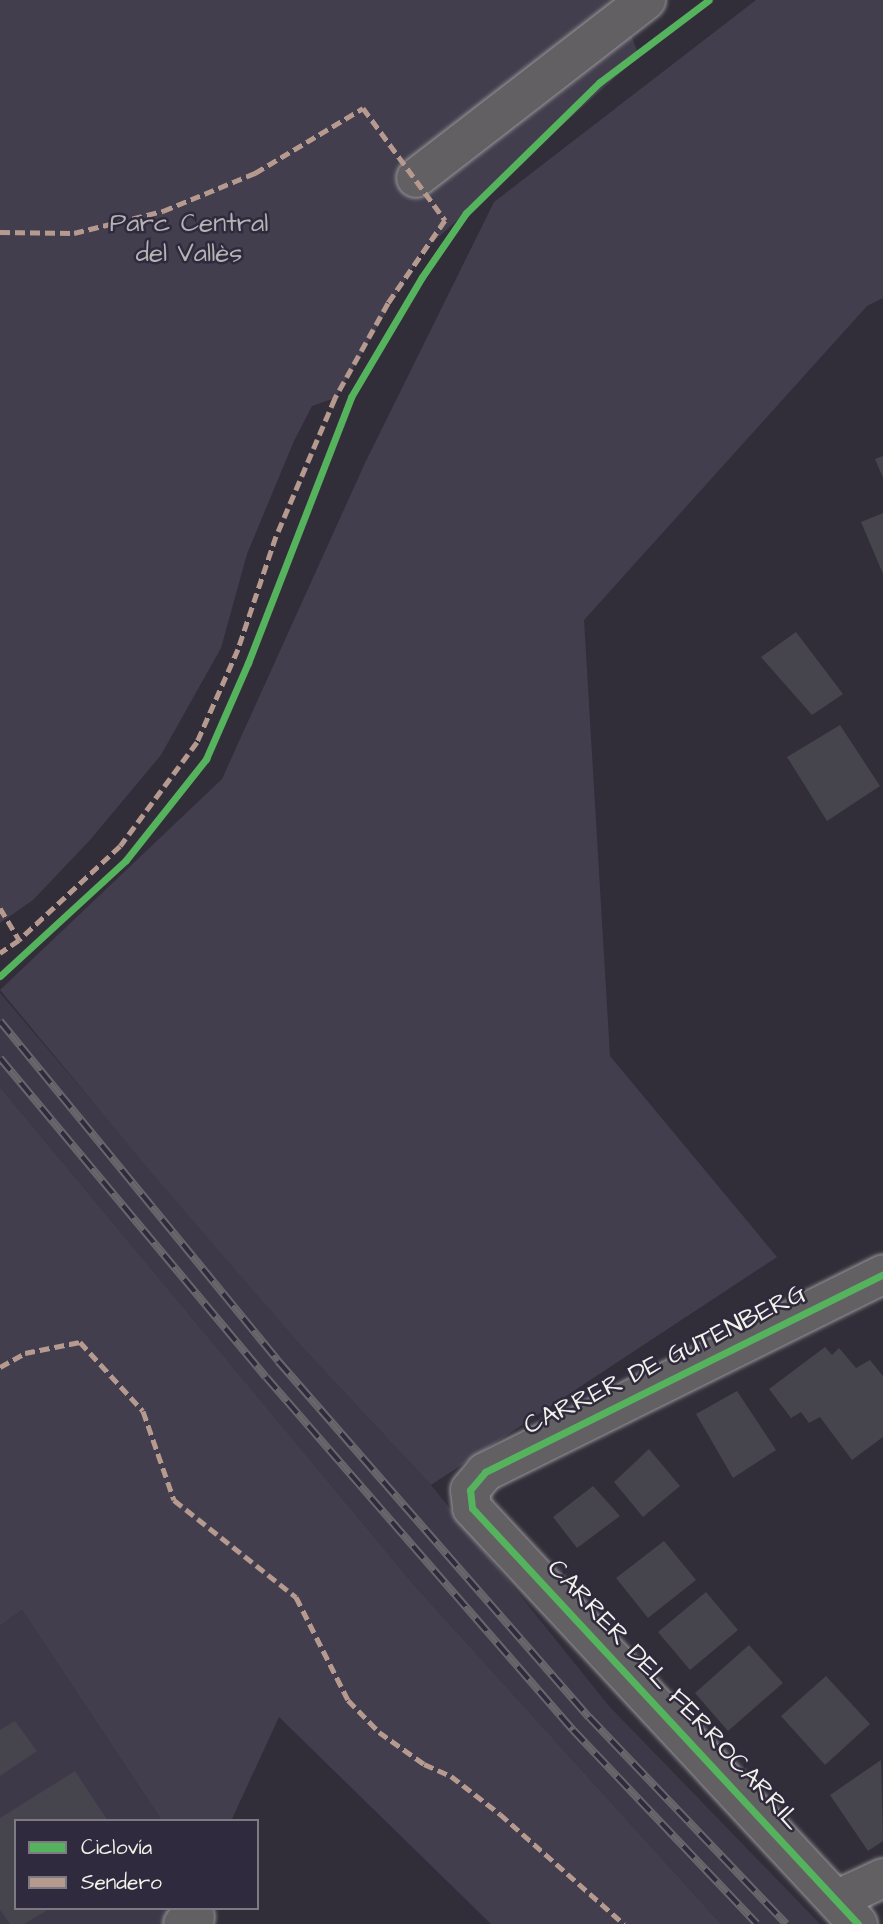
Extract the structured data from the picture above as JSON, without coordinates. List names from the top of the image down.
{
  "streets": {
    "street": ["CARRER DE GUTENBERG", "CARRER DEL FERROCARRIL"]
  },
  "crossings": [
    ["CARRER DE GUTENBERG", "CARRER DEL FERROCARRIL"]
  ],
  "parks": ["Parc Central del Vallès"],
  "legend": ["Ciclovía", "Sendero"]
}
